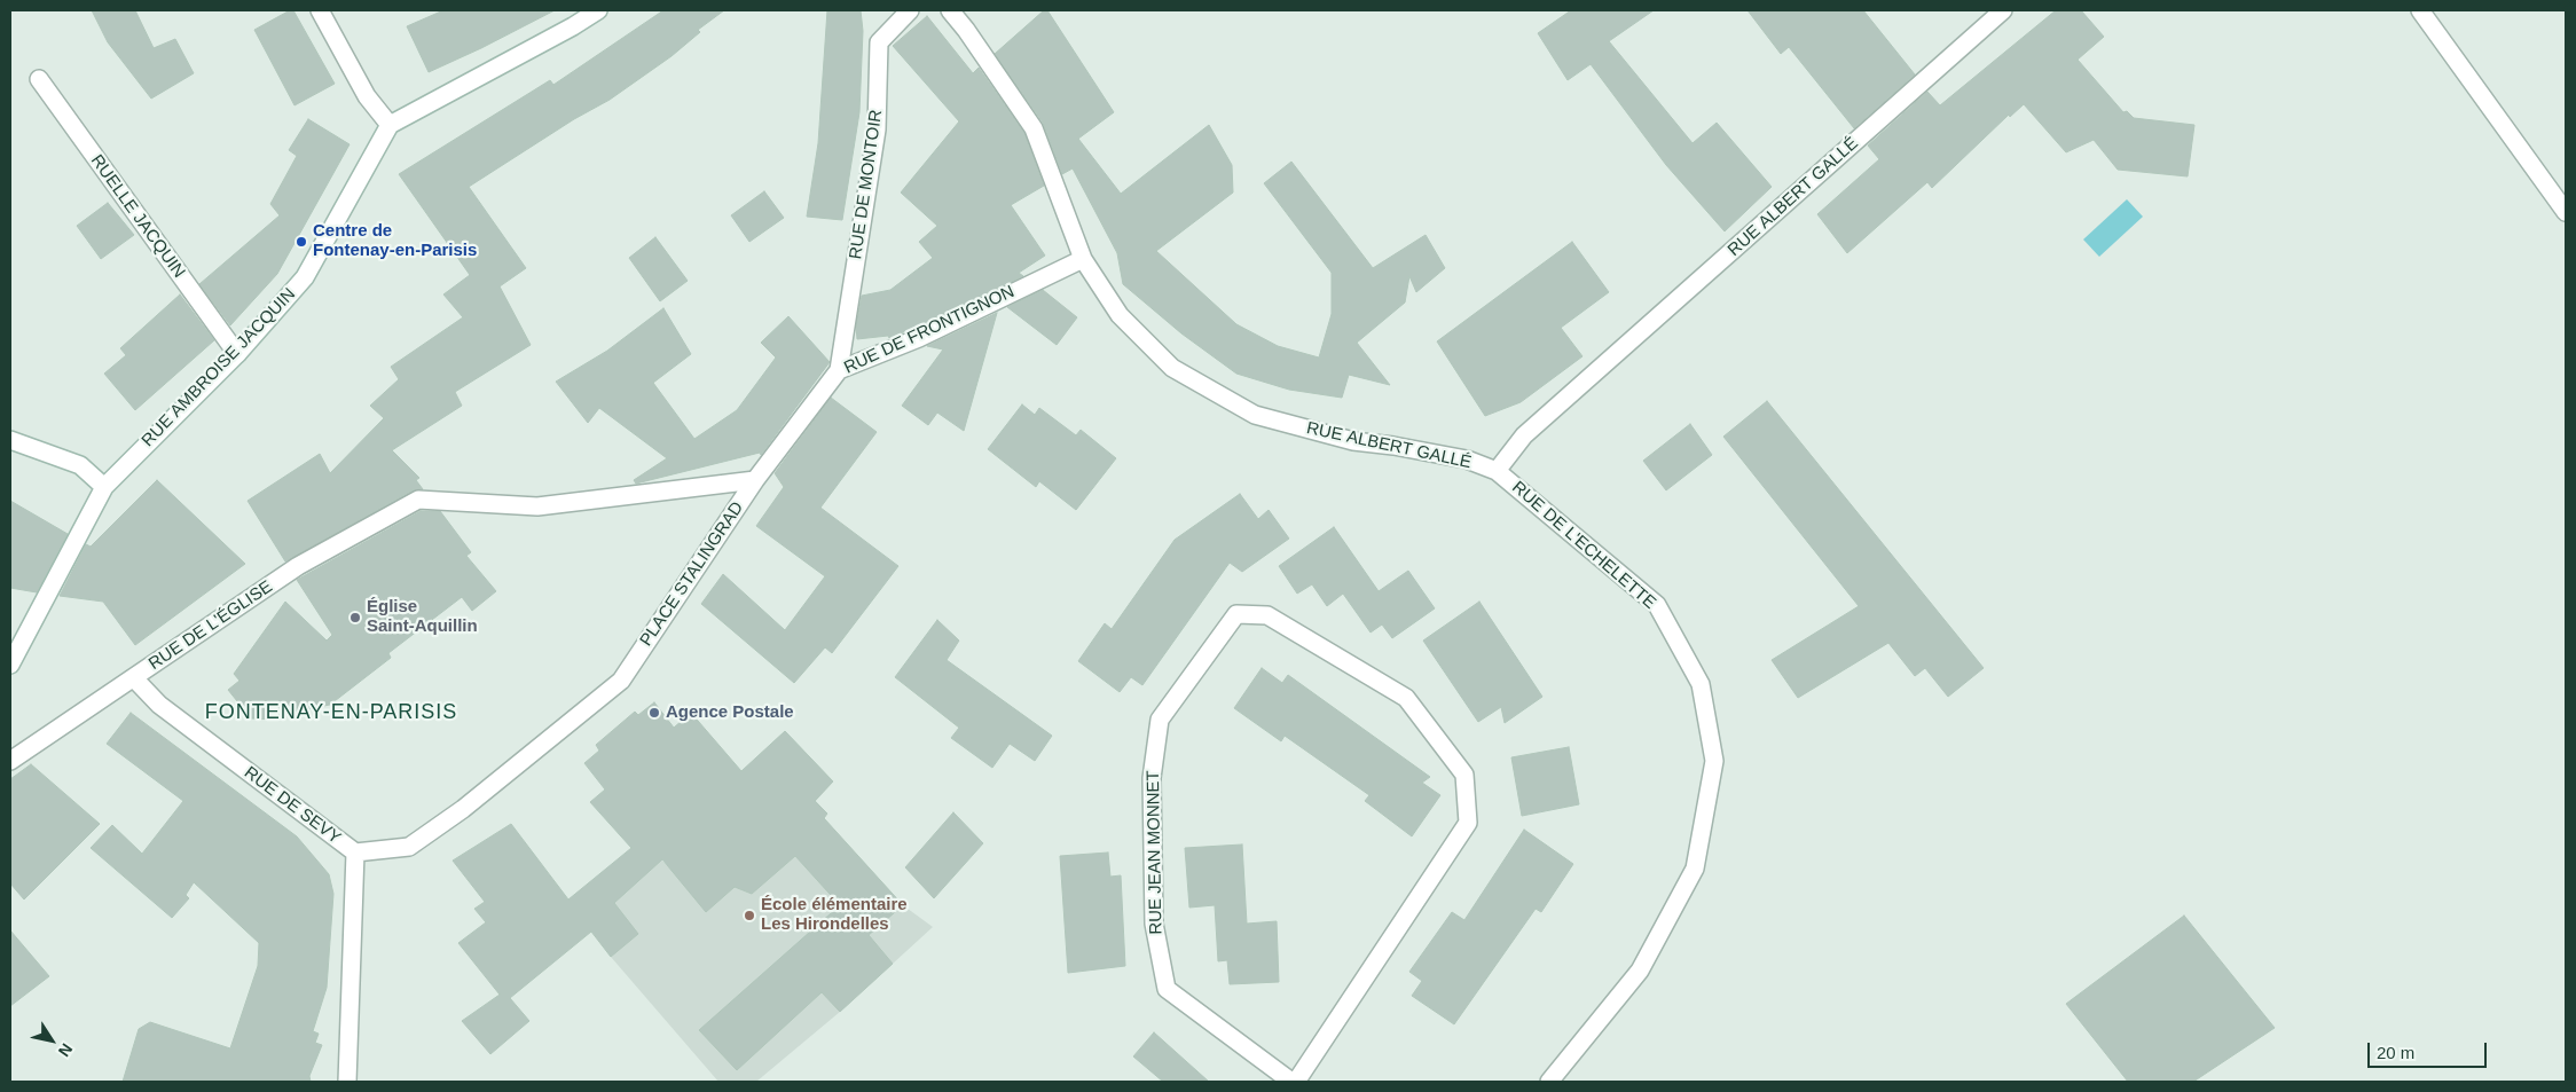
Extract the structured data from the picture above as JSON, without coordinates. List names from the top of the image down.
{
  "streets": {
    "street": [
      "RUE DE MONTOIR",
      "RUE ALBERT GALLÉ",
      "RUELLE JACQUIN",
      "RUE DE FRONTIGNON",
      "RUE AMBROISE JACQUIN",
      "RUE DE L'ECHELETTE",
      "PLACE STALINGRAD",
      "RUE DE L'ÉGLISE",
      "RUE DE SEVY",
      "RUE JEAN MONNET"
    ]
  },
  "crossings": [
    ["RUE DE MONTOIR", "RUE DE FRONTIGNON"],
    ["RUE ALBERT GALLÉ", "RUE DE FRONTIGNON"],
    ["RUE ALBERT GALLÉ", "RUE DE L'ECHELETTE"],
    ["RUELLE JACQUIN", "RUE AMBROISE JACQUIN"],
    ["RUE DE FRONTIGNON", "PLACE STALINGRAD"],
    ["PLACE STALINGRAD", "RUE DE L'ÉGLISE"],
    ["PLACE STALINGRAD", "RUE DE SEVY"],
    ["RUE DE L'ÉGLISE", "RUE DE SEVY"]
  ],
  "districts": ["FONTENAY-EN-PARISIS"],
  "places": [
    "Centre de Fontenay-en-Parisis",
    "Église Saint-Aquillin",
    "Agence Postale",
    "École élémentaire Les Hirondelles"
  ],
  "scale_bar": "20 m",
  "north": "bottom right"
}
